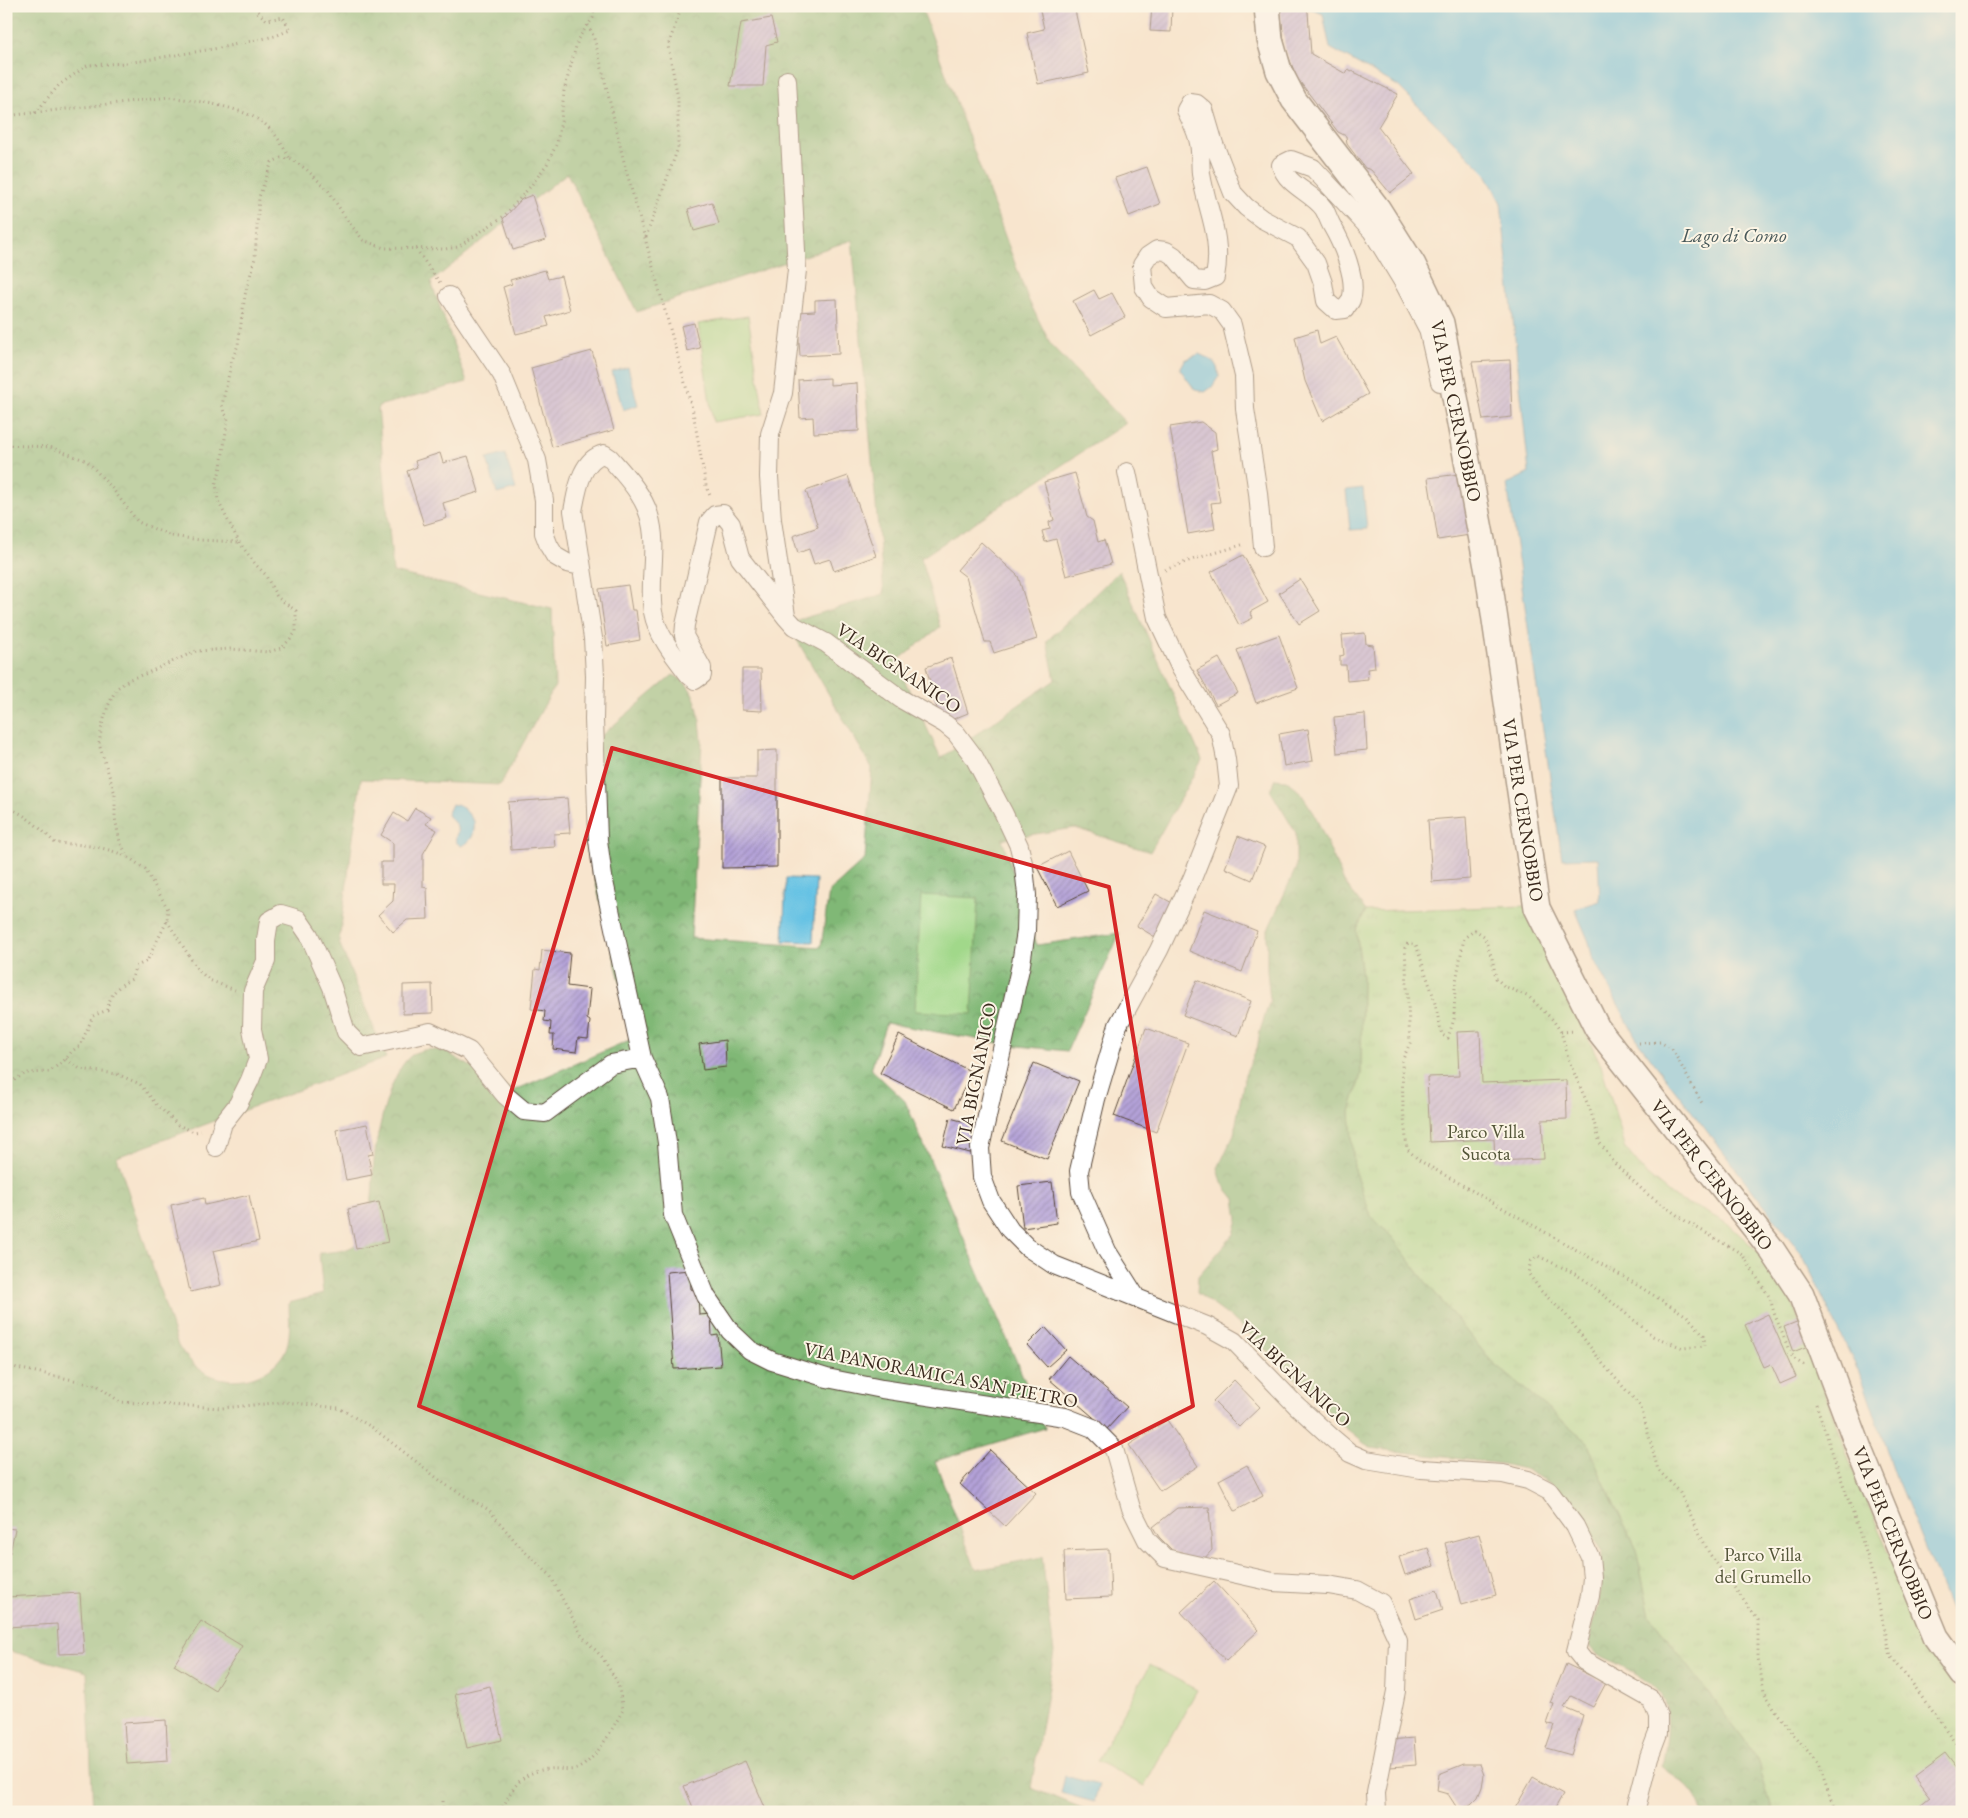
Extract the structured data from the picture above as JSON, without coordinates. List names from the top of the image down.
{
  "streets": {
    "main road": ["VIA PER CERNOBBIO"],
    "street": ["VIA BIGNANICO", "VIA PANORAMICA SAN PIETRO"]
  },
  "water": ["Lago di Como"],
  "parks": ["Parco Villa Sucota", "Parco Villa del Grumello"]
}
